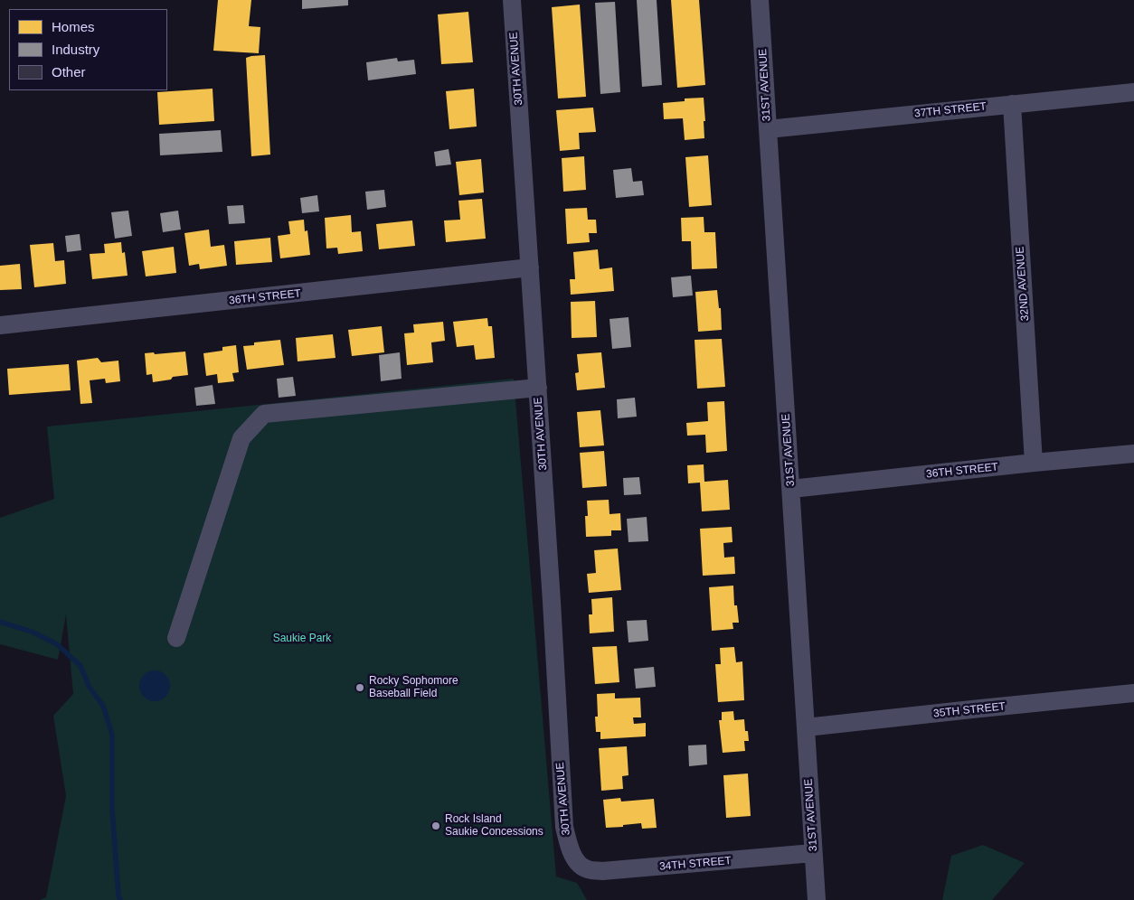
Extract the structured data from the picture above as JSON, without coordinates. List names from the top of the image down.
{
  "streets": {
    "street": [
      "30TH AVENUE",
      "31ST AVENUE",
      "37TH STREET",
      "32ND AVENUE",
      "36TH STREET",
      "35TH STREET",
      "34TH STREET"
    ]
  },
  "crossings": [
    ["30TH AVENUE", "36TH STREET"],
    ["30TH AVENUE", "34TH STREET"],
    ["31ST AVENUE", "37TH STREET"],
    ["31ST AVENUE", "36TH STREET"],
    ["31ST AVENUE", "35TH STREET"],
    ["31ST AVENUE", "34TH STREET"],
    ["37TH STREET", "32ND AVENUE"],
    ["32ND AVENUE", "36TH STREET"]
  ],
  "parks": ["Saukie Park"],
  "places": ["Rocky Sophomore Baseball Field", "Rock Island Saukie Concessions"],
  "legend": ["Homes", "Industry", "Other"]
}
